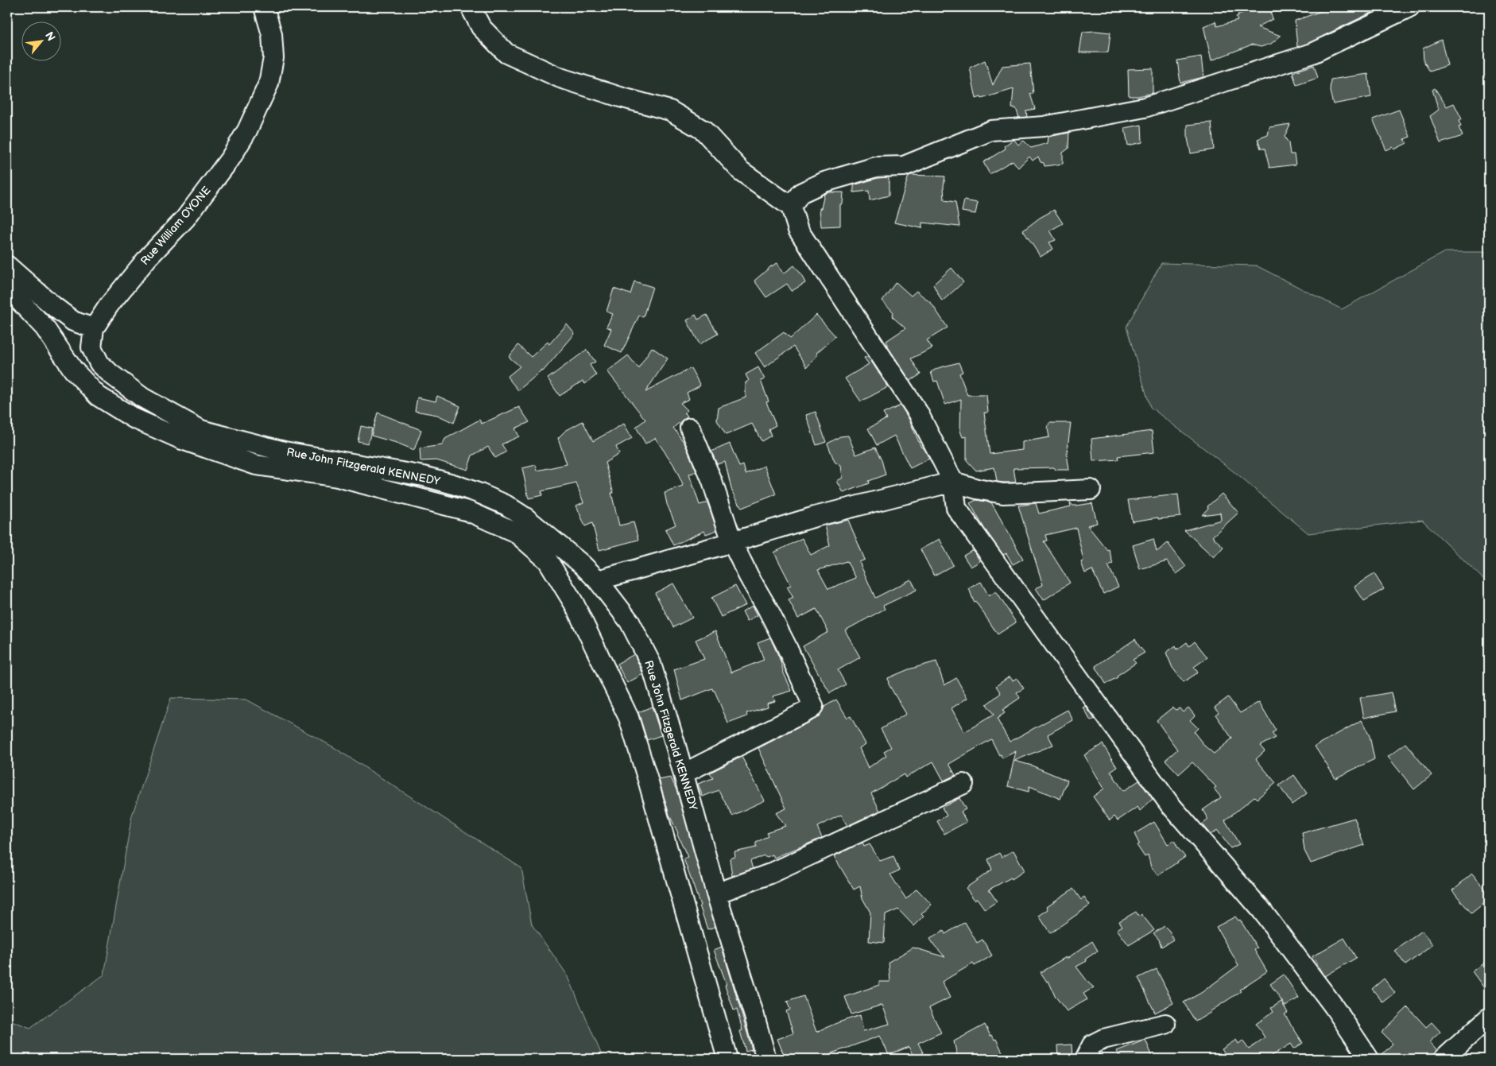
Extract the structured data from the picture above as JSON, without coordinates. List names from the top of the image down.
{
  "streets": {
    "street": ["Rue William OYONE", "Rue John Fitzgerald KENNEDY"]
  },
  "crossings": [
    ["Rue William OYONE", "Rue John Fitzgerald KENNEDY"]
  ],
  "north": "top right"
}
